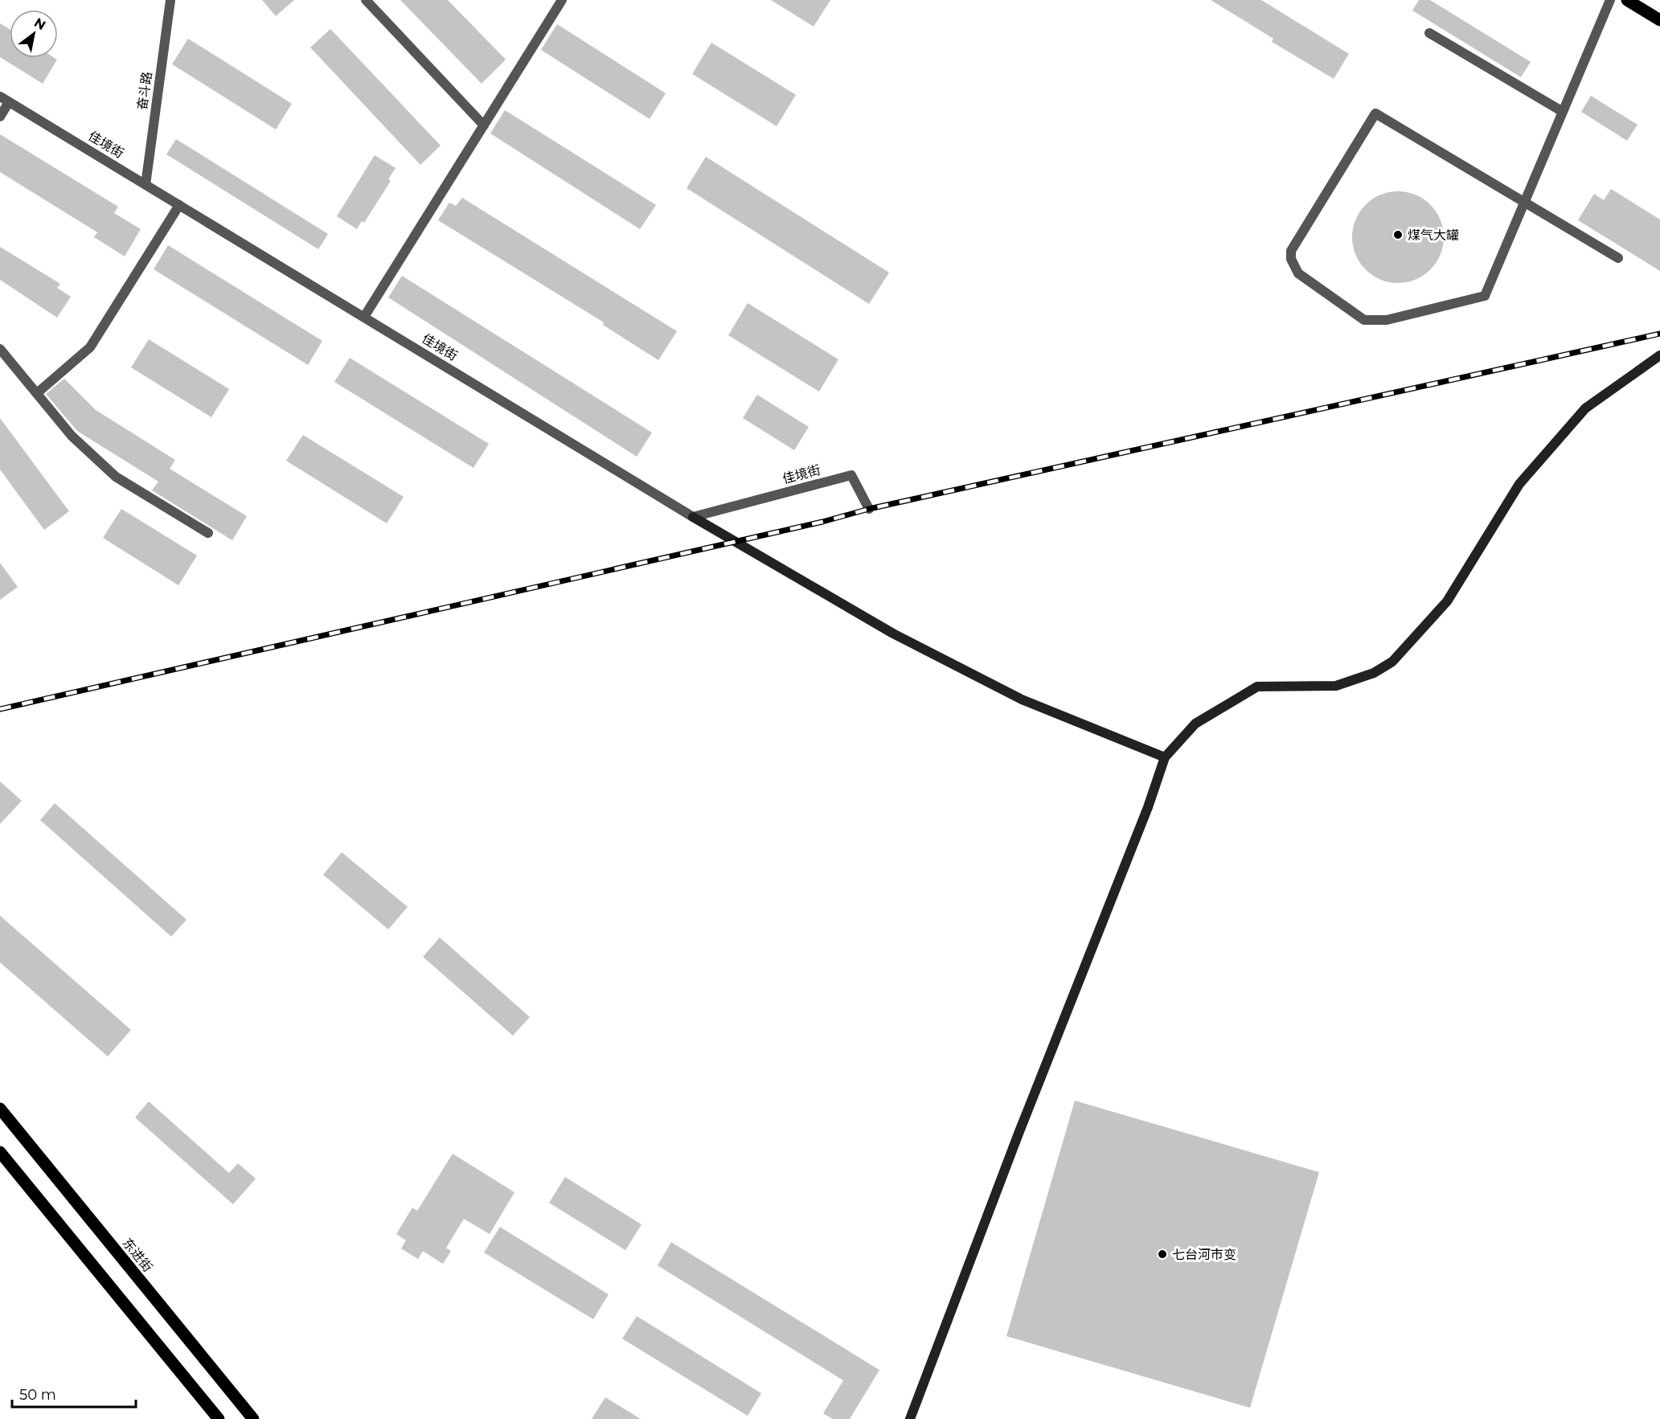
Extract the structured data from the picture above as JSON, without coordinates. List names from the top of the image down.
{
  "streets": {
    "main road": ["东进街"],
    "street": ["奋斗路", "佳境街"]
  },
  "crossings": [
    ["奋斗路", "佳境街"]
  ],
  "places": ["煤气大罐", "七台河市变"],
  "scale_bar": "50 m",
  "north": "top right"
}
